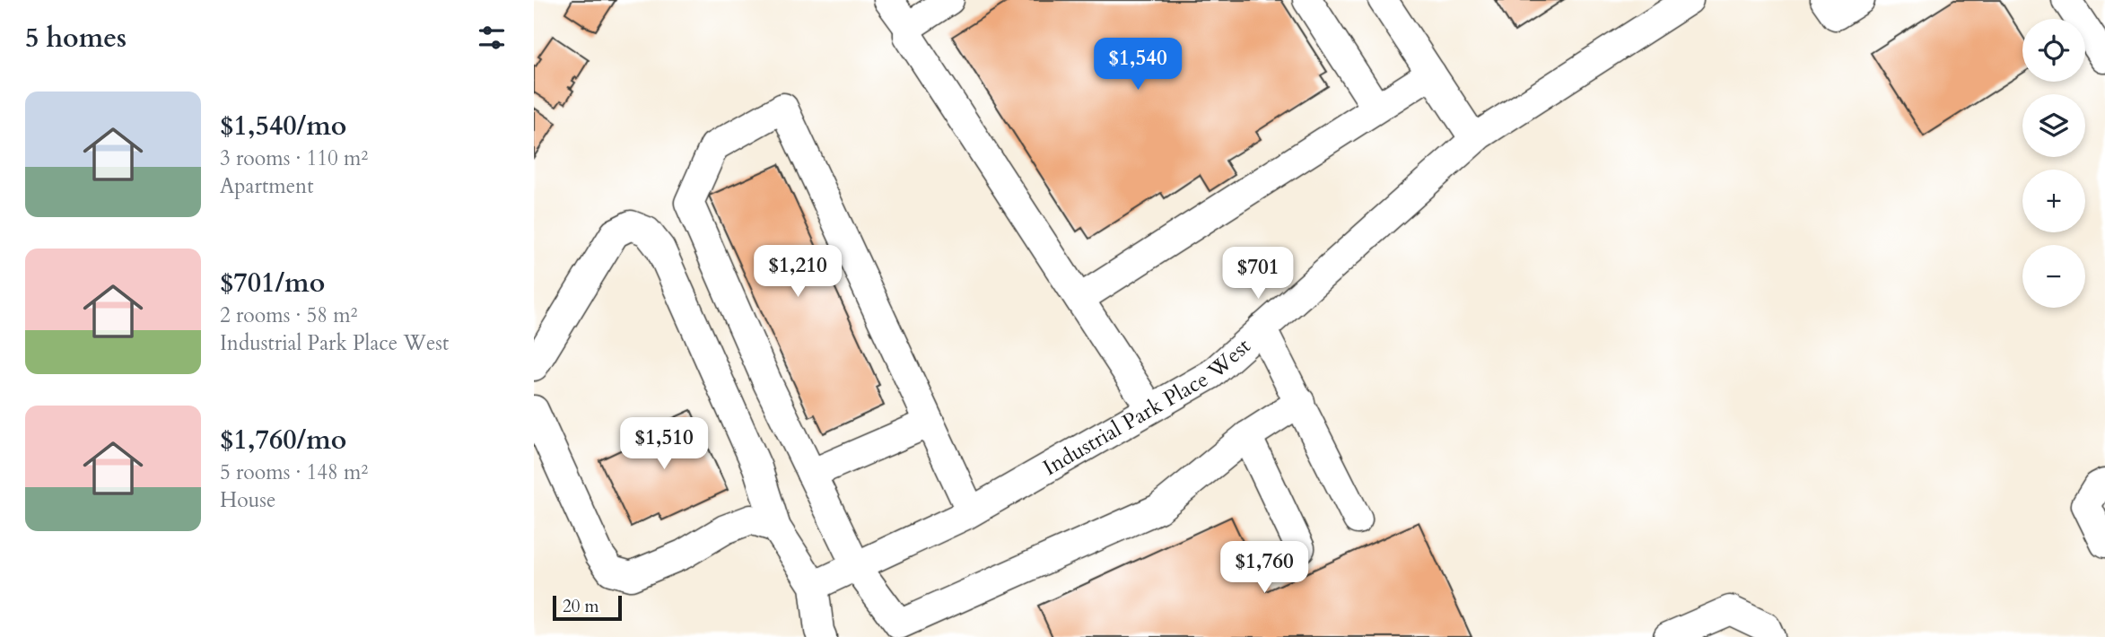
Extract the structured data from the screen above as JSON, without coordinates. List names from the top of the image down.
{
  "streets": {
    "street": ["Industrial Park Place West"]
  },
  "scale_bar": "20 m",
  "page": {
    "heading": "5 homes",
    "map_buttons": ["+", "−"],
    "price": [
      "$1,540",
      "$1,210",
      "$701",
      "$1,510",
      "$1,760"
    ],
    "list": [
      {
        "name": "$1,540/mo",
        "note": "3 rooms · 110 m² · Apartment"
      },
      {
        "name": "$701/mo",
        "note": "2 rooms · 58 m² · Industrial Park Place West"
      },
      {
        "name": "$1,760/mo",
        "note": "5 rooms · 148 m² · House"
      }
    ],
    "scale": "20 m"
  }
}
